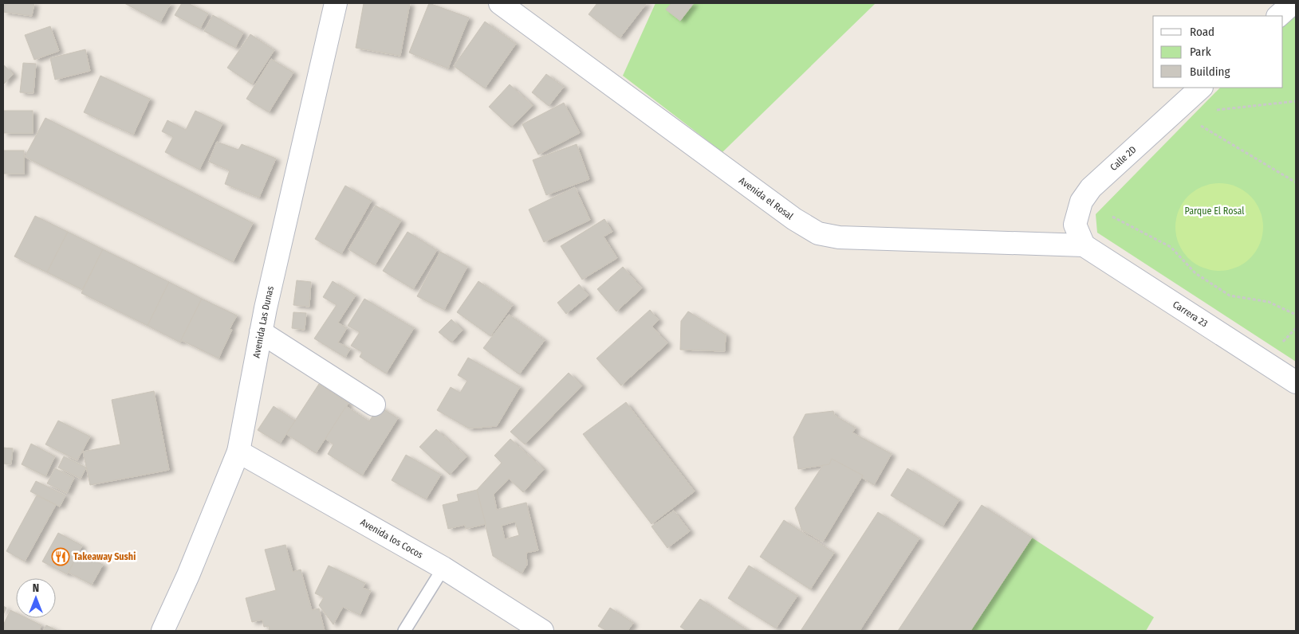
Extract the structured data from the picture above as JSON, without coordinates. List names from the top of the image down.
{
  "streets": {
    "street": [
      "Calle 2D",
      "Avenida el Rosal",
      "Carrera 23",
      "Avenida Las Dunas",
      "Avenida los Cocos"
    ]
  },
  "crossings": [
    ["Calle 2D", "Avenida el Rosal"],
    ["Calle 2D", "Carrera 23"],
    ["Avenida el Rosal", "Carrera 23"],
    ["Avenida Las Dunas", "Avenida los Cocos"]
  ],
  "parks": ["Parque El Rosal"],
  "places": {
    "restaurant": ["Takeaway Sushi"]
  },
  "legend": ["Road", "Park", "Building"],
  "north": "top"
}
